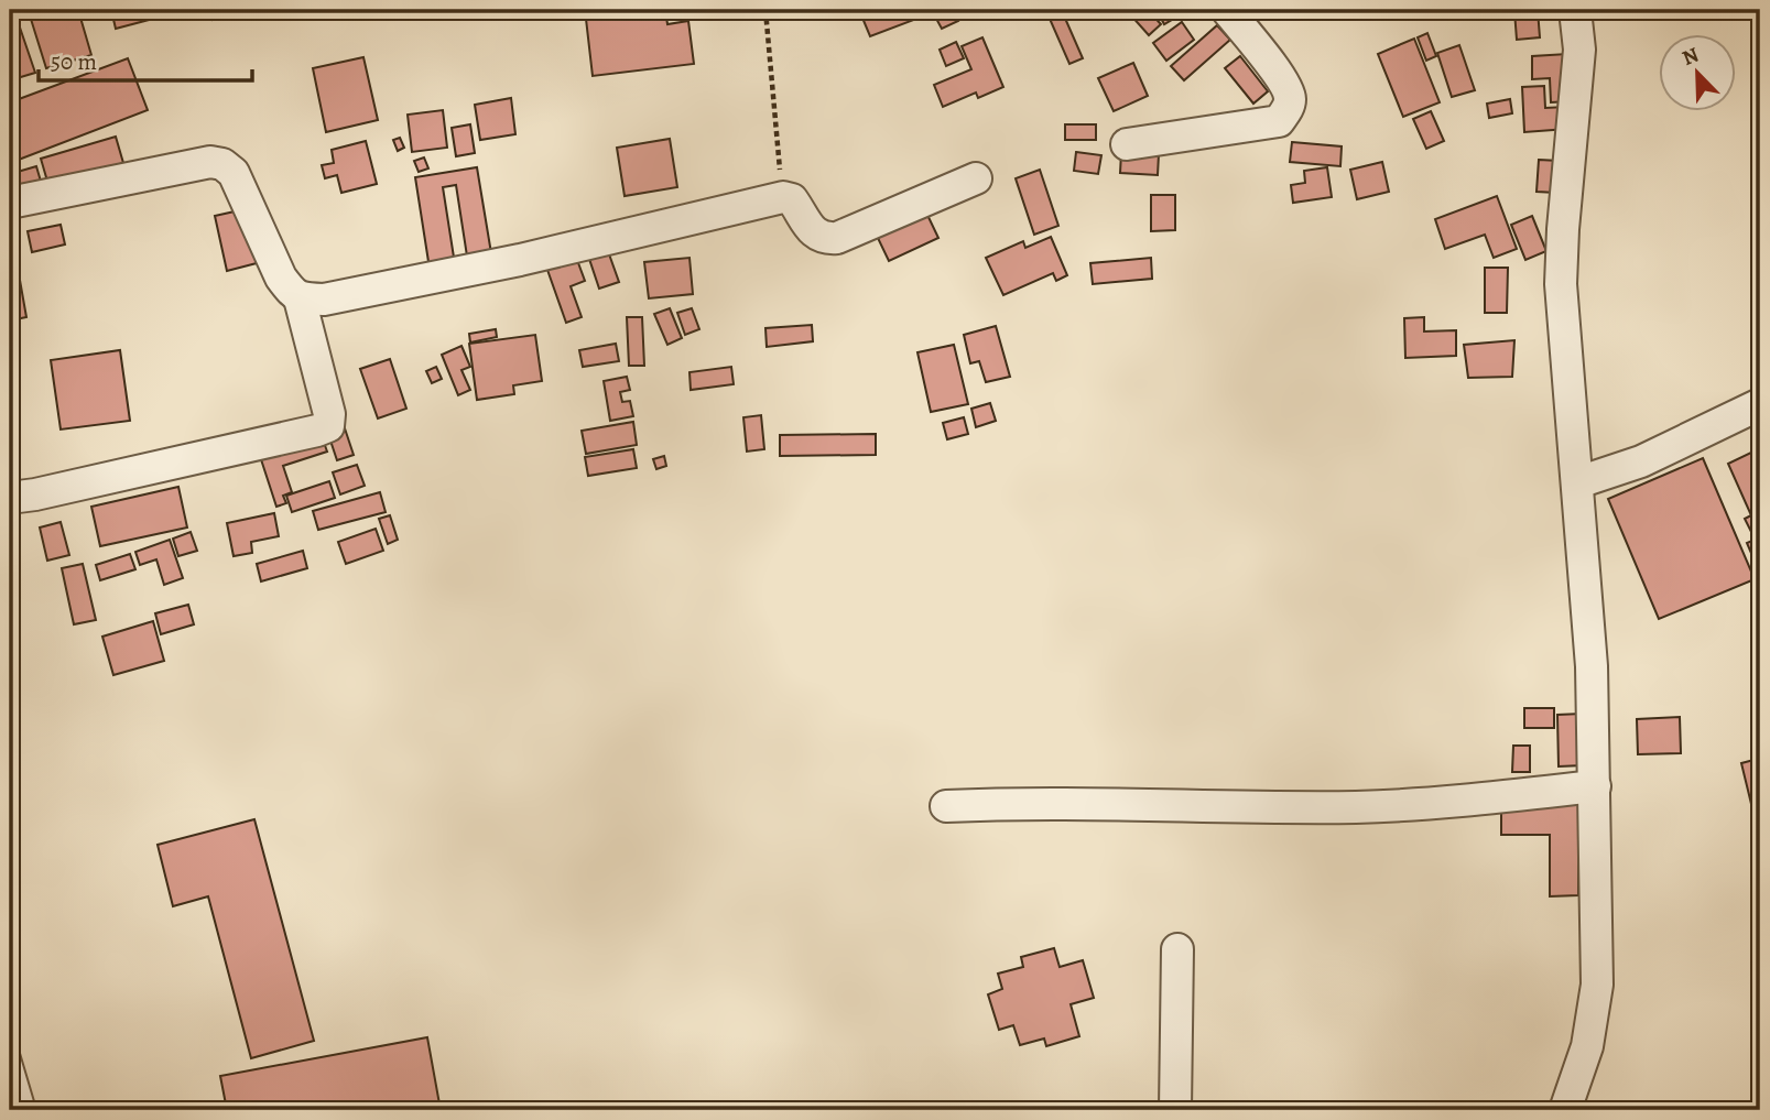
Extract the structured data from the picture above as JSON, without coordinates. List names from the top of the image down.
{
  "scale_bar": "50 m",
  "north": "top left"
}
